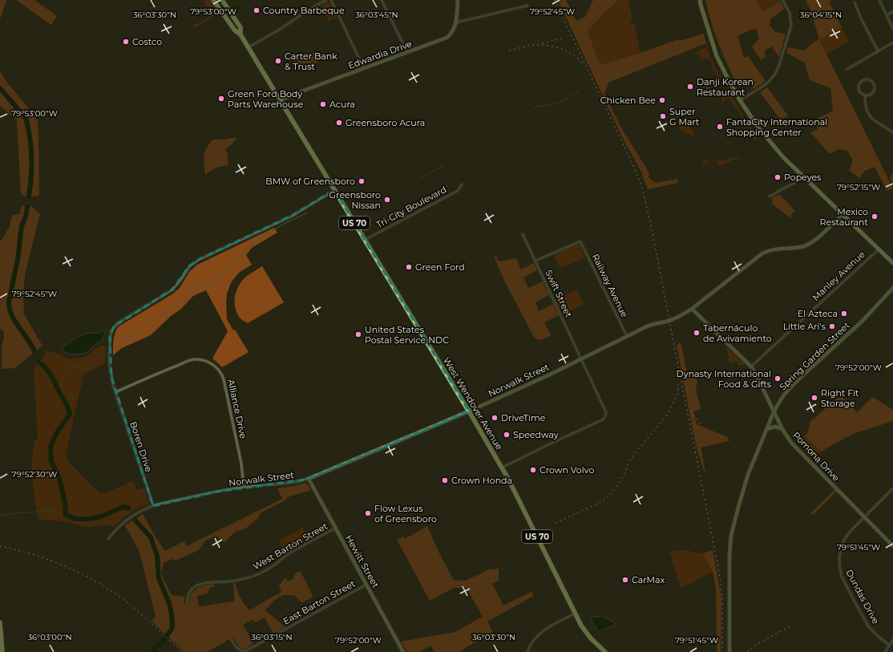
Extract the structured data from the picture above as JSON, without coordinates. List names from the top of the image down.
{
  "streets": {
    "highway": ["US 70", "West Wendover Avenue"],
    "street": [
      "Edwardia Drive",
      "Tri-City Boulevard",
      "Manley Avenue",
      "Railway Avenue",
      "Swift Street",
      "Spring Garden Street",
      "Norwalk Street",
      "Alliance Drive",
      "Boren Drive",
      "Pomona Drive",
      "West Barton Street",
      "Hewitt Street",
      "Dundas Drive",
      "East Barton Street"
    ]
  },
  "crossings": [
    ["Edwardia Drive", "West Wendover Avenue"],
    ["Tri-City Boulevard", "West Wendover Avenue"],
    ["Manley Avenue", "Pomona Drive"],
    ["Railway Avenue", "Swift Street"],
    ["Railway Avenue", "Norwalk Street"],
    ["Swift Street", "Norwalk Street"],
    ["Swift Street", "West Wendover Avenue"],
    ["Spring Garden Street", "Pomona Drive"],
    ["Norwalk Street", "West Wendover Avenue"],
    ["Norwalk Street", "Alliance Drive"],
    ["Norwalk Street", "Boren Drive"],
    ["Norwalk Street", "Pomona Drive"],
    ["Norwalk Street", "Hewitt Street"],
    ["West Wendover Avenue", "Boren Drive"],
    ["Alliance Drive", "Boren Drive"],
    ["Pomona Drive", "Dundas Drive"],
    ["West Barton Street", "Hewitt Street"],
    ["Hewitt Street", "East Barton Street"]
  ],
  "places": [
    "Country Barbeque",
    "Costco",
    "Carter Bank & Trust",
    "Danji Korean Restaurant",
    "Green Ford Body Parts Warehouse",
    "Chicken Bee",
    "Acura",
    "Super G Mart",
    "Greensboro Acura",
    "FantaCity International Shopping Center",
    "Popeyes",
    "BMW of Greensboro",
    "Greensboro Nissan",
    "Mexico Restaurant",
    "Green Ford",
    "El Azteca",
    "Little Ari's",
    "Tabernáculo de Avivamiento",
    "United States Postal Service NDC",
    "Dynasty International Food & Gifts",
    "Right Fit Storage",
    "DriveTime",
    "Speedway",
    "Crown Volvo",
    "Crown Honda",
    "Flow Lexus of Greensboro",
    "CarMax"
  ],
  "coordinates": [
    "79°53'00\"W",
    "79°52'45\"W",
    "36°03'30\"N",
    "36°03'45\"N",
    "36°04'15\"N",
    "79°52'15\"W",
    "79°52'00\"W",
    "79°52'30\"W",
    "79°51'45\"W",
    "36°03'00\"N",
    "36°03'15\"N"
  ]
}
